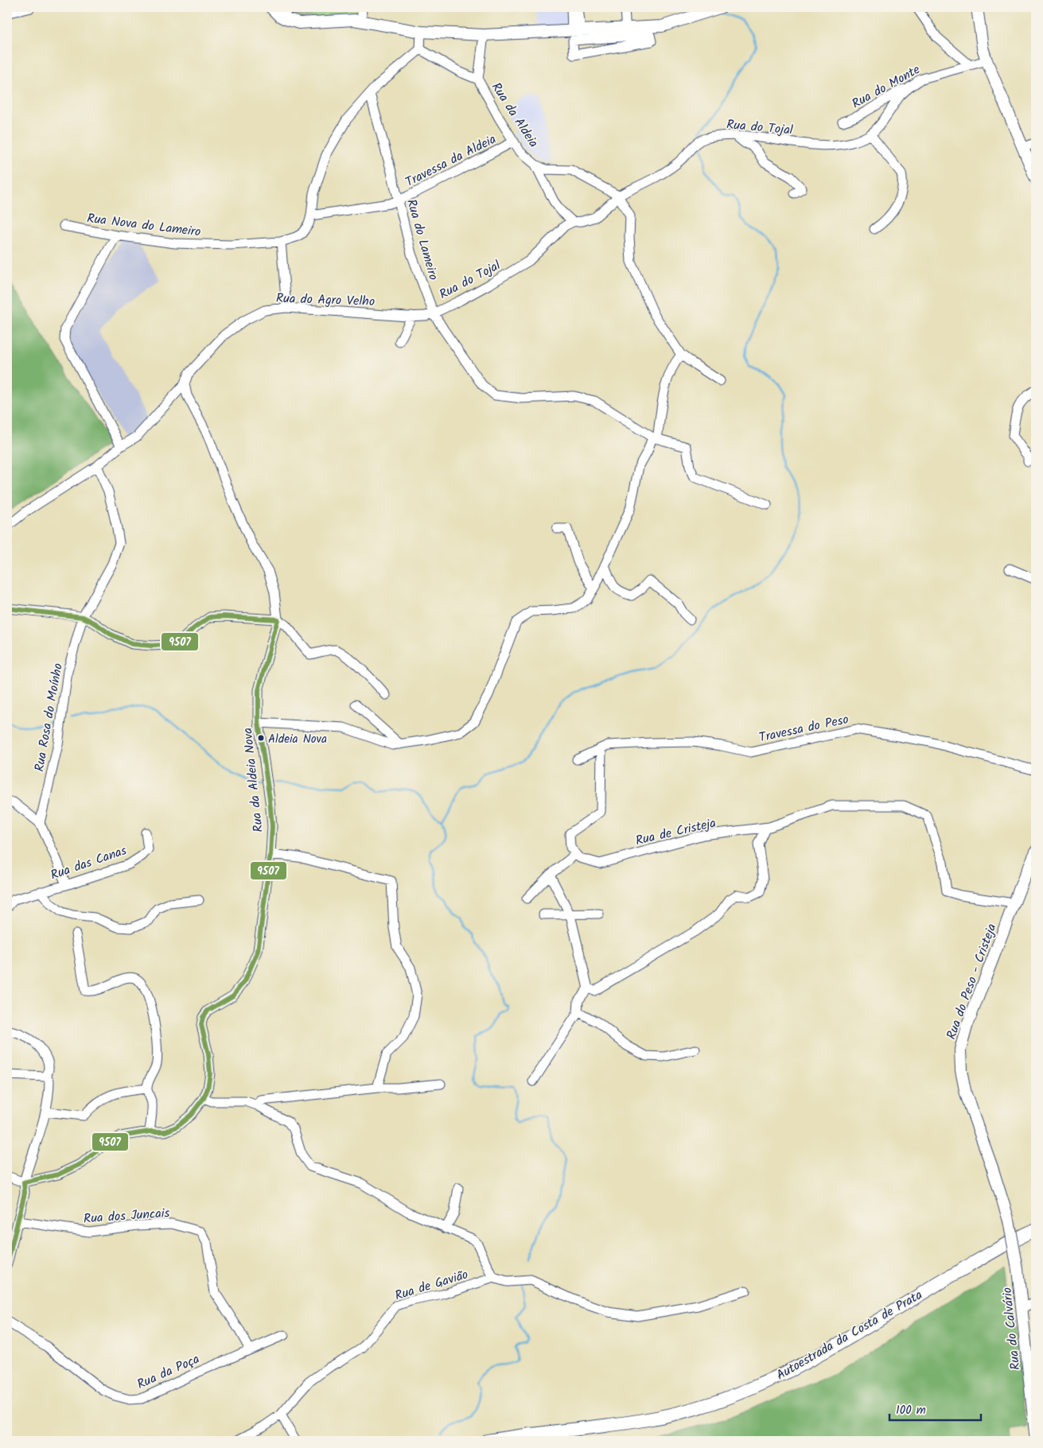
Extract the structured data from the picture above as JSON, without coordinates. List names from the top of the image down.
{
  "streets": {
    "highway": ["Autoestrada da Costa de Prata"],
    "main road": ["Rua do Peso - Cristeja", "Rua do Calvário"],
    "street": [
      "Rua do Monte",
      "Rua da Aldeia",
      "Rua do Tojal",
      "Travessa da Aldeia",
      "Rua Nova do Lameiro",
      "Rua do Lameiro",
      "Rua do Agro Velho",
      "Rua Rosa do Moínho",
      "Travessa do Peso",
      "Rua da Aldeia Nova",
      "Rua de Cristeja",
      "Rua das Canas",
      "Rua dos Juncais",
      "Rua de Gavião",
      "Rua da Poça"
    ]
  },
  "crossings": [
    ["Rua do Monte", "Rua do Tojal"],
    ["Rua da Aldeia", "Rua do Tojal"],
    ["Rua da Aldeia", "Travessa da Aldeia"],
    ["Rua do Tojal", "Rua do Lameiro"],
    ["Rua do Tojal", "Rua do Agro Velho"],
    ["Travessa da Aldeia", "Rua do Lameiro"],
    ["Rua do Lameiro", "Rua do Agro Velho"],
    ["Rua do Agro Velho", "Rua Rosa do Moínho"],
    ["Rua do Agro Velho", "Rua da Aldeia Nova"],
    ["Rua de Cristeja", "Rua do Peso - Cristeja"],
    ["Rua do Peso - Cristeja", "Rua do Calvário"],
    ["Rua dos Juncais", "Rua da Poça"]
  ],
  "places": ["Aldeia Nova"],
  "lines": ["transit line 9507"],
  "scale_bar": "100 m"
}
